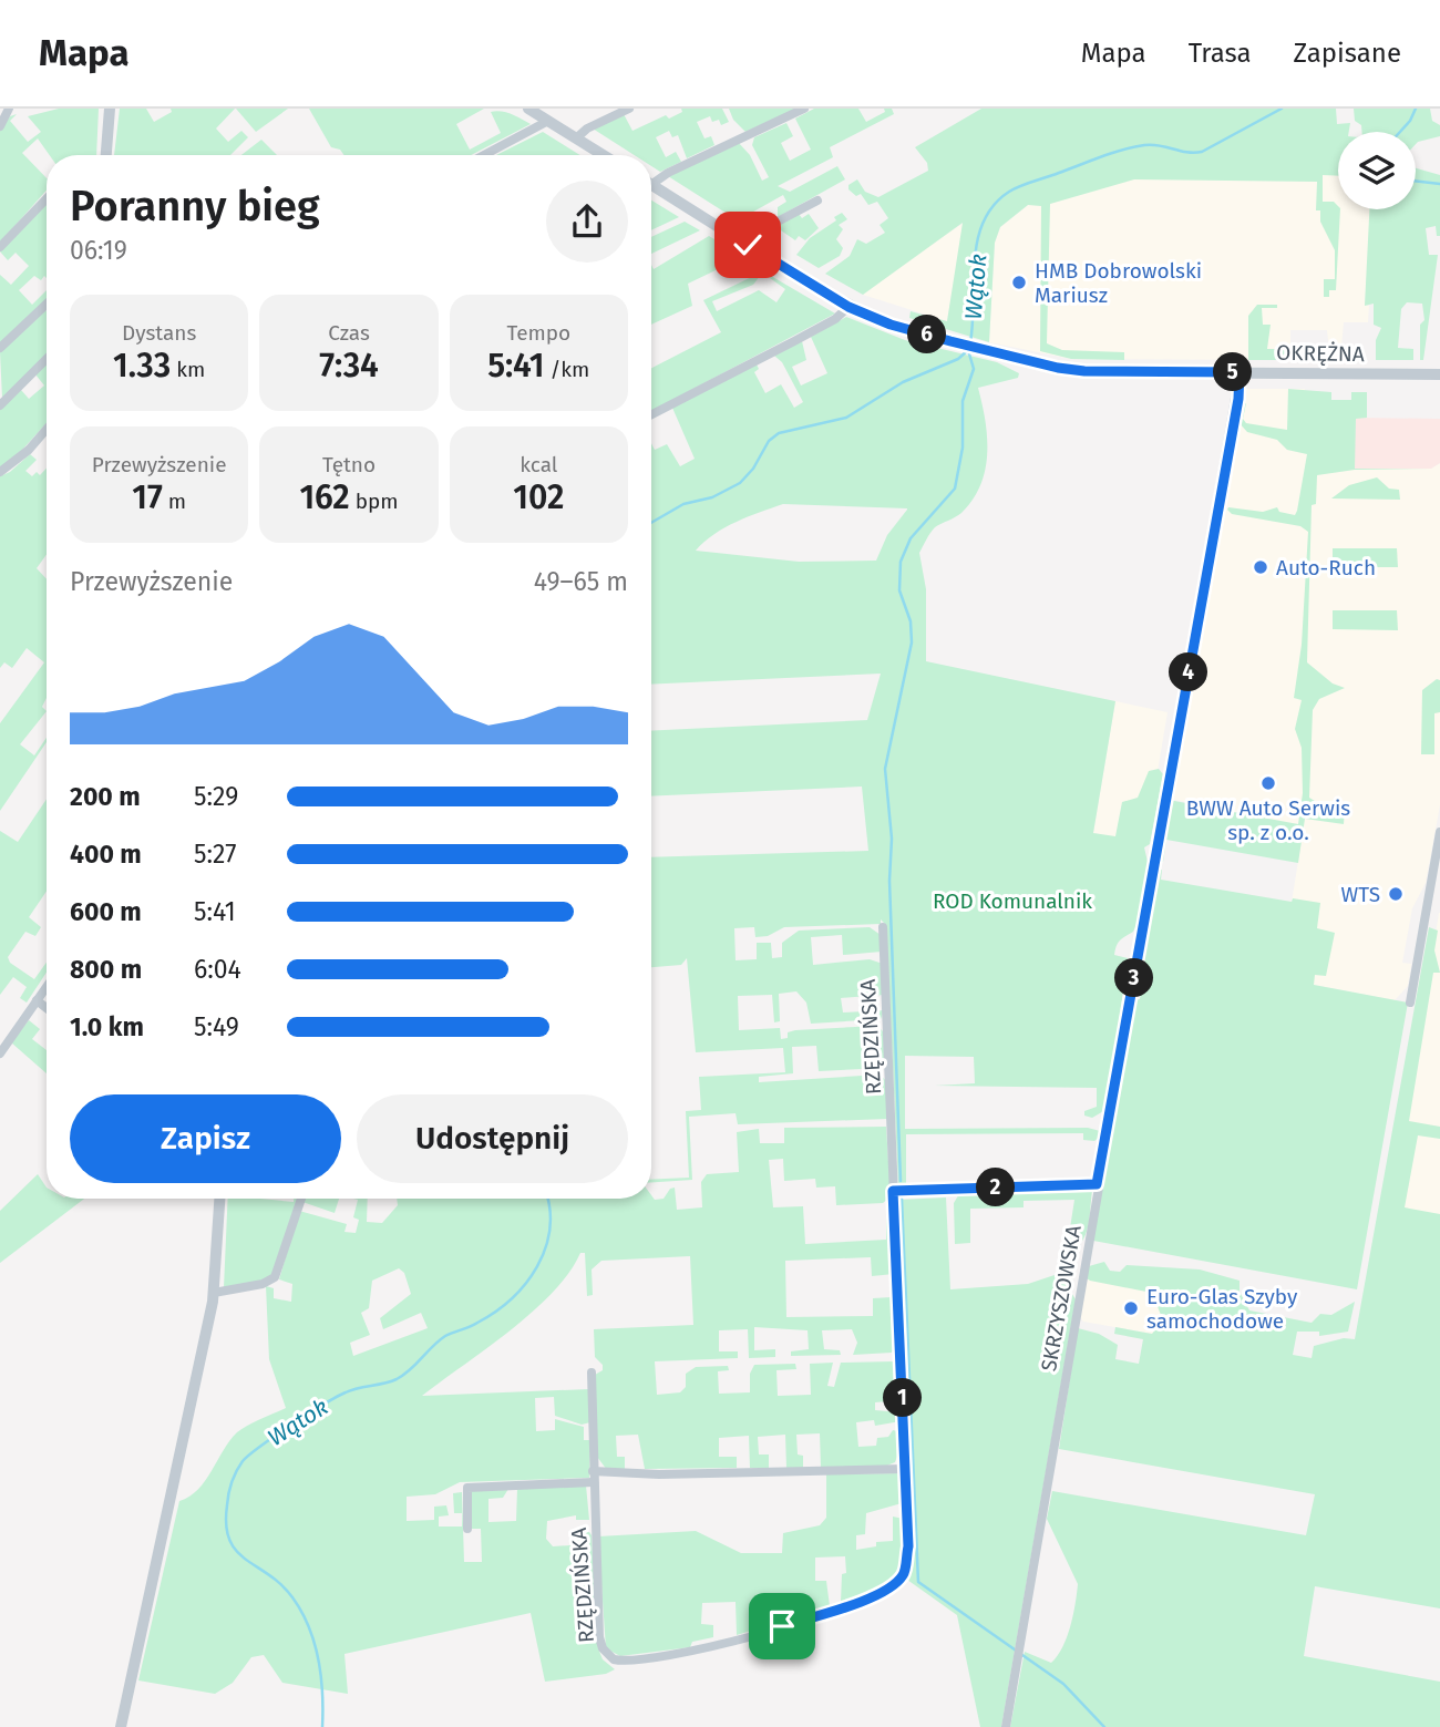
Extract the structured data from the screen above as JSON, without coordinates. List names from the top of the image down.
{
  "streets": {
    "street": ["OKRĘŻNA", "RZĘDZIŃSKA", "SKRZYSZOWSKA"]
  },
  "crossings": [
    ["OKRĘŻNA", "SKRZYSZOWSKA"]
  ],
  "water": ["Wątok"],
  "parks": ["ROD Komunalnik"],
  "places": [
    "HMB Dobrowolski Mariusz",
    "Auto-Ruch",
    "BWW Auto Serwis sp. z o.o.",
    "WTS",
    "Euro-Glas Szyby samochodowe"
  ],
  "page": {
    "header": "Mapa",
    "nav": ["Mapa", "Trasa", "Zapisane"],
    "heading": ["Poranny bieg", "06:19"],
    "stats": [
      ["Dystans", "1.33 km"],
      ["Czas", "7:34"],
      ["Tempo", "5:41 /km"],
      ["Przewyższenie", "17 m"],
      ["Tętno", "162 bpm"],
      ["kcal", "102"]
    ],
    "pins": [
      "6",
      "5",
      "4",
      "3",
      "2",
      "1"
    ],
    "chart": ["Przewyższenie", "49–65 m"],
    "list": [
      {
        "name": "200 m",
        "note": "5:29"
      },
      {
        "name": "400 m",
        "note": "5:27"
      },
      {
        "name": "600 m",
        "note": "5:41"
      },
      {
        "name": "800 m",
        "note": "6:04"
      },
      {
        "name": "1.0 km",
        "note": "5:49"
      }
    ],
    "buttons": ["Zapisz", "Udostępnij"]
  }
}
